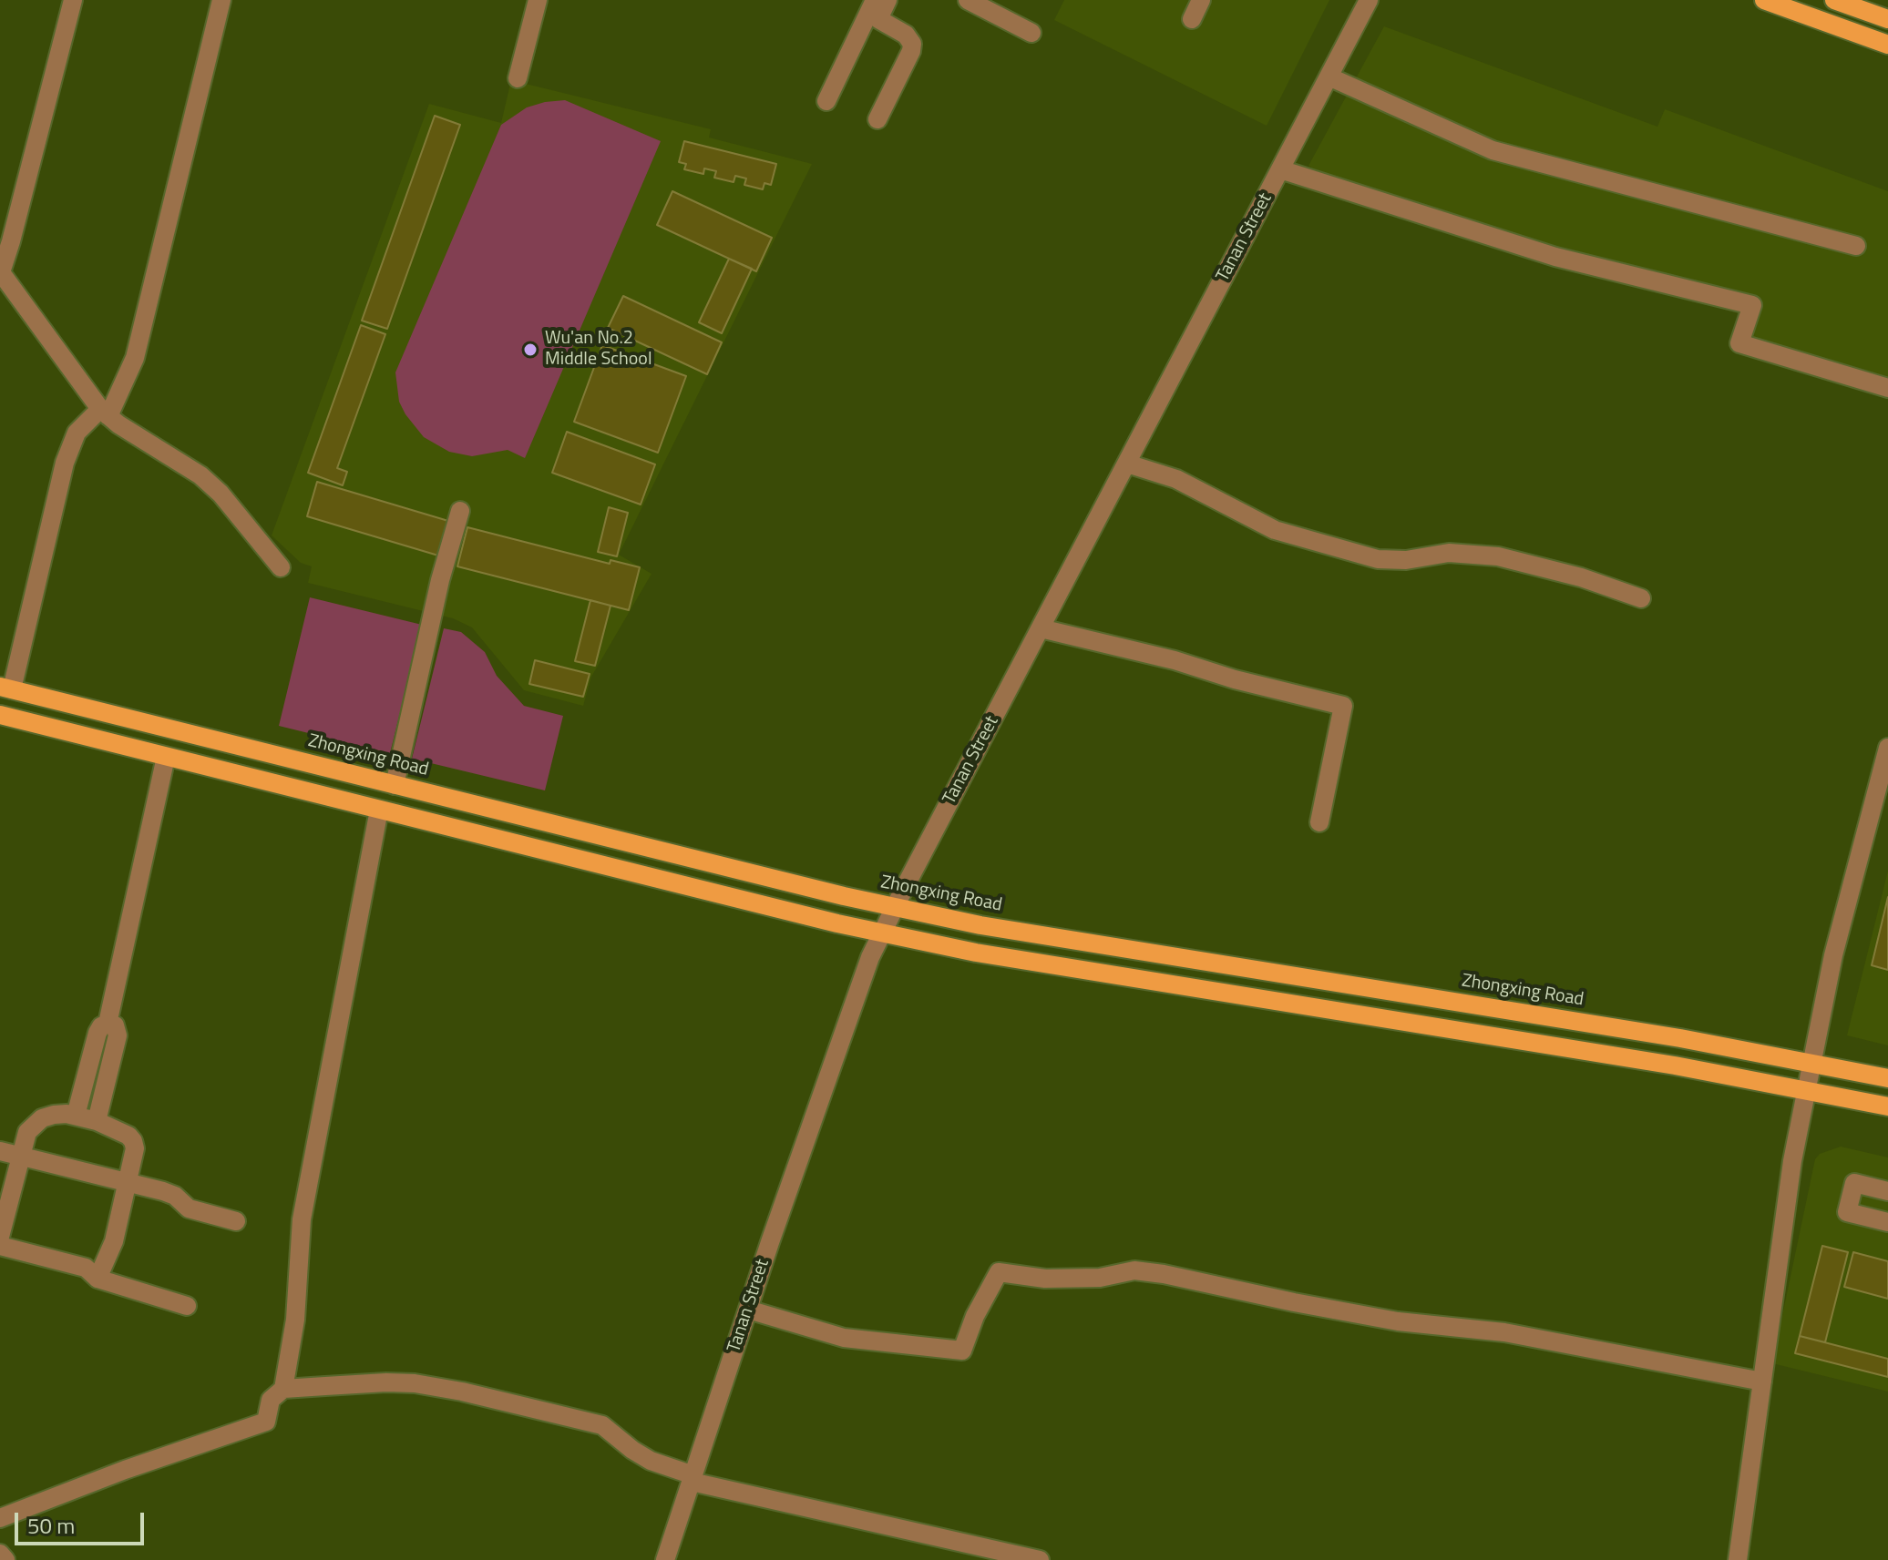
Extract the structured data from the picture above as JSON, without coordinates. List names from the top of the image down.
{
  "streets": {
    "main road": ["Zhongxing Road"],
    "street": ["Tanan Street"]
  },
  "crossings": [
    ["Tanan Street", "Zhongxing Road"]
  ],
  "places": ["Wu'an No.2 Middle School"],
  "scale_bar": "50 m"
}
